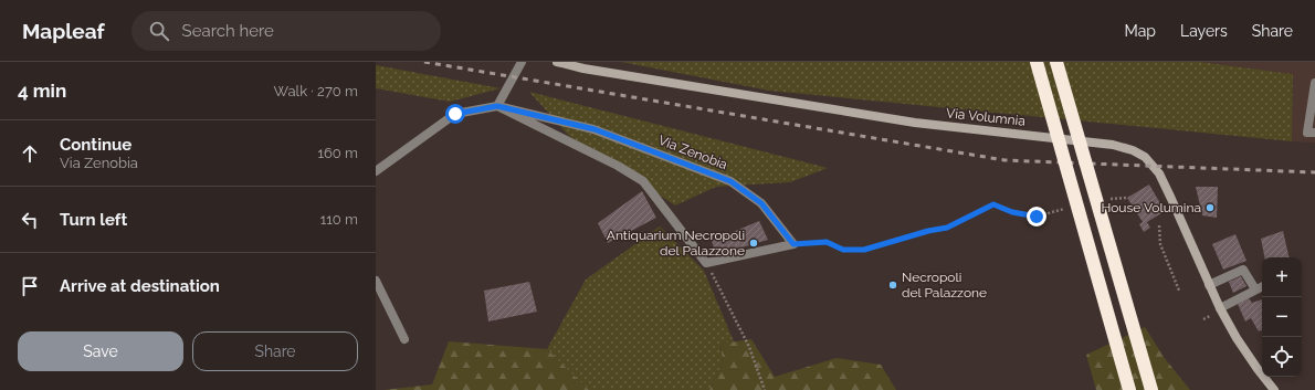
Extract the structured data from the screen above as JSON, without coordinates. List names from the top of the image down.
{
  "streets": {
    "main road": ["Via Volumnia"],
    "lane": ["Via Zenobia"]
  },
  "places": ["House Volumina", "Antiquarium Necropoli del Palazzone", "Necropoli del Palazzone"],
  "page": {
    "header": "Mapleaf",
    "search": "Search here",
    "nav": ["Map", "Layers", "Share"],
    "heading": ["4 min", "Walk · 270 m"],
    "list": [
      ["Continue", "Via Zenobia", "160 m"],
      ["Turn left", "110 m"],
      "Arrive at destination"
    ],
    "map_buttons": ["+", "−"],
    "buttons": ["Save", "Share"]
  }
}
